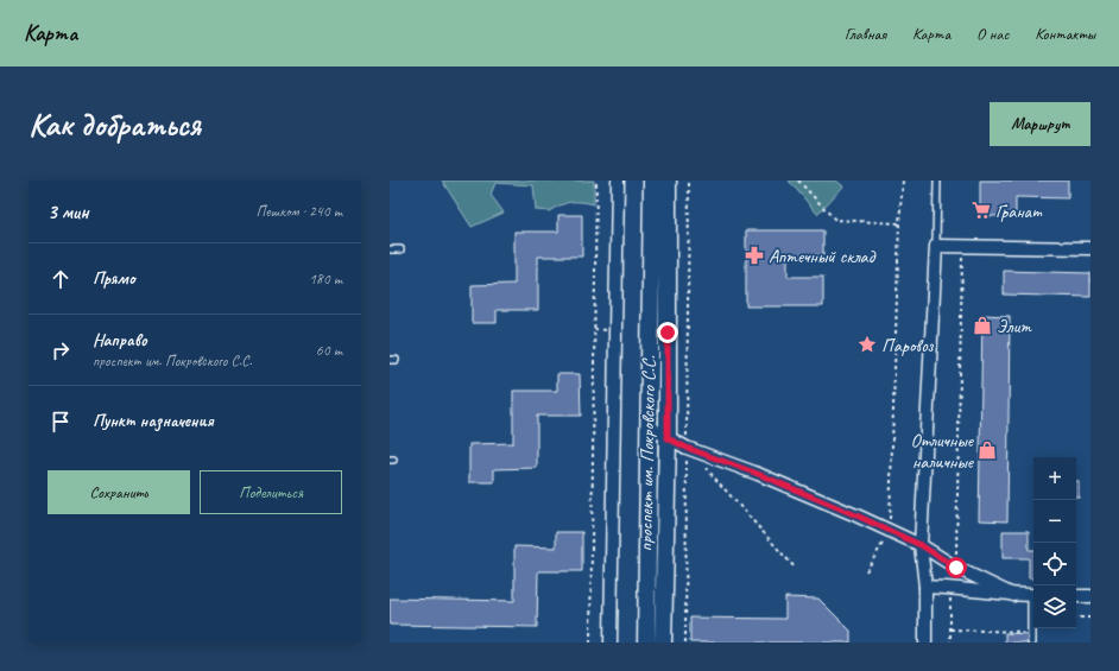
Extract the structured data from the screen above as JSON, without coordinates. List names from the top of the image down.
{
  "streets": {
    "main road": ["проспект им. Покровского С.С."]
  },
  "places": {
    "supermarket": ["Гранат"],
    "pharmacy": ["Аптечный склад"],
    "shop": ["Элит", "Отличные наличные"],
    "place": ["Паровоз"]
  },
  "page": {
    "header": "Карта",
    "nav": [
      "Главная",
      "Карта",
      "О нас",
      "Контакты"
    ],
    "buttons": [
      "Маршрут",
      ["Сохранить", "Поделиться"]
    ],
    "title": "Как добраться",
    "heading": ["3 мин", "Пешком · 240 m"],
    "list": [
      ["Прямо", "180 m"],
      ["Направо", "проспект им. Покровского С.С.", "60 m"],
      "Пункт назначения"
    ],
    "map_buttons": ["+", "−"]
  }
}
